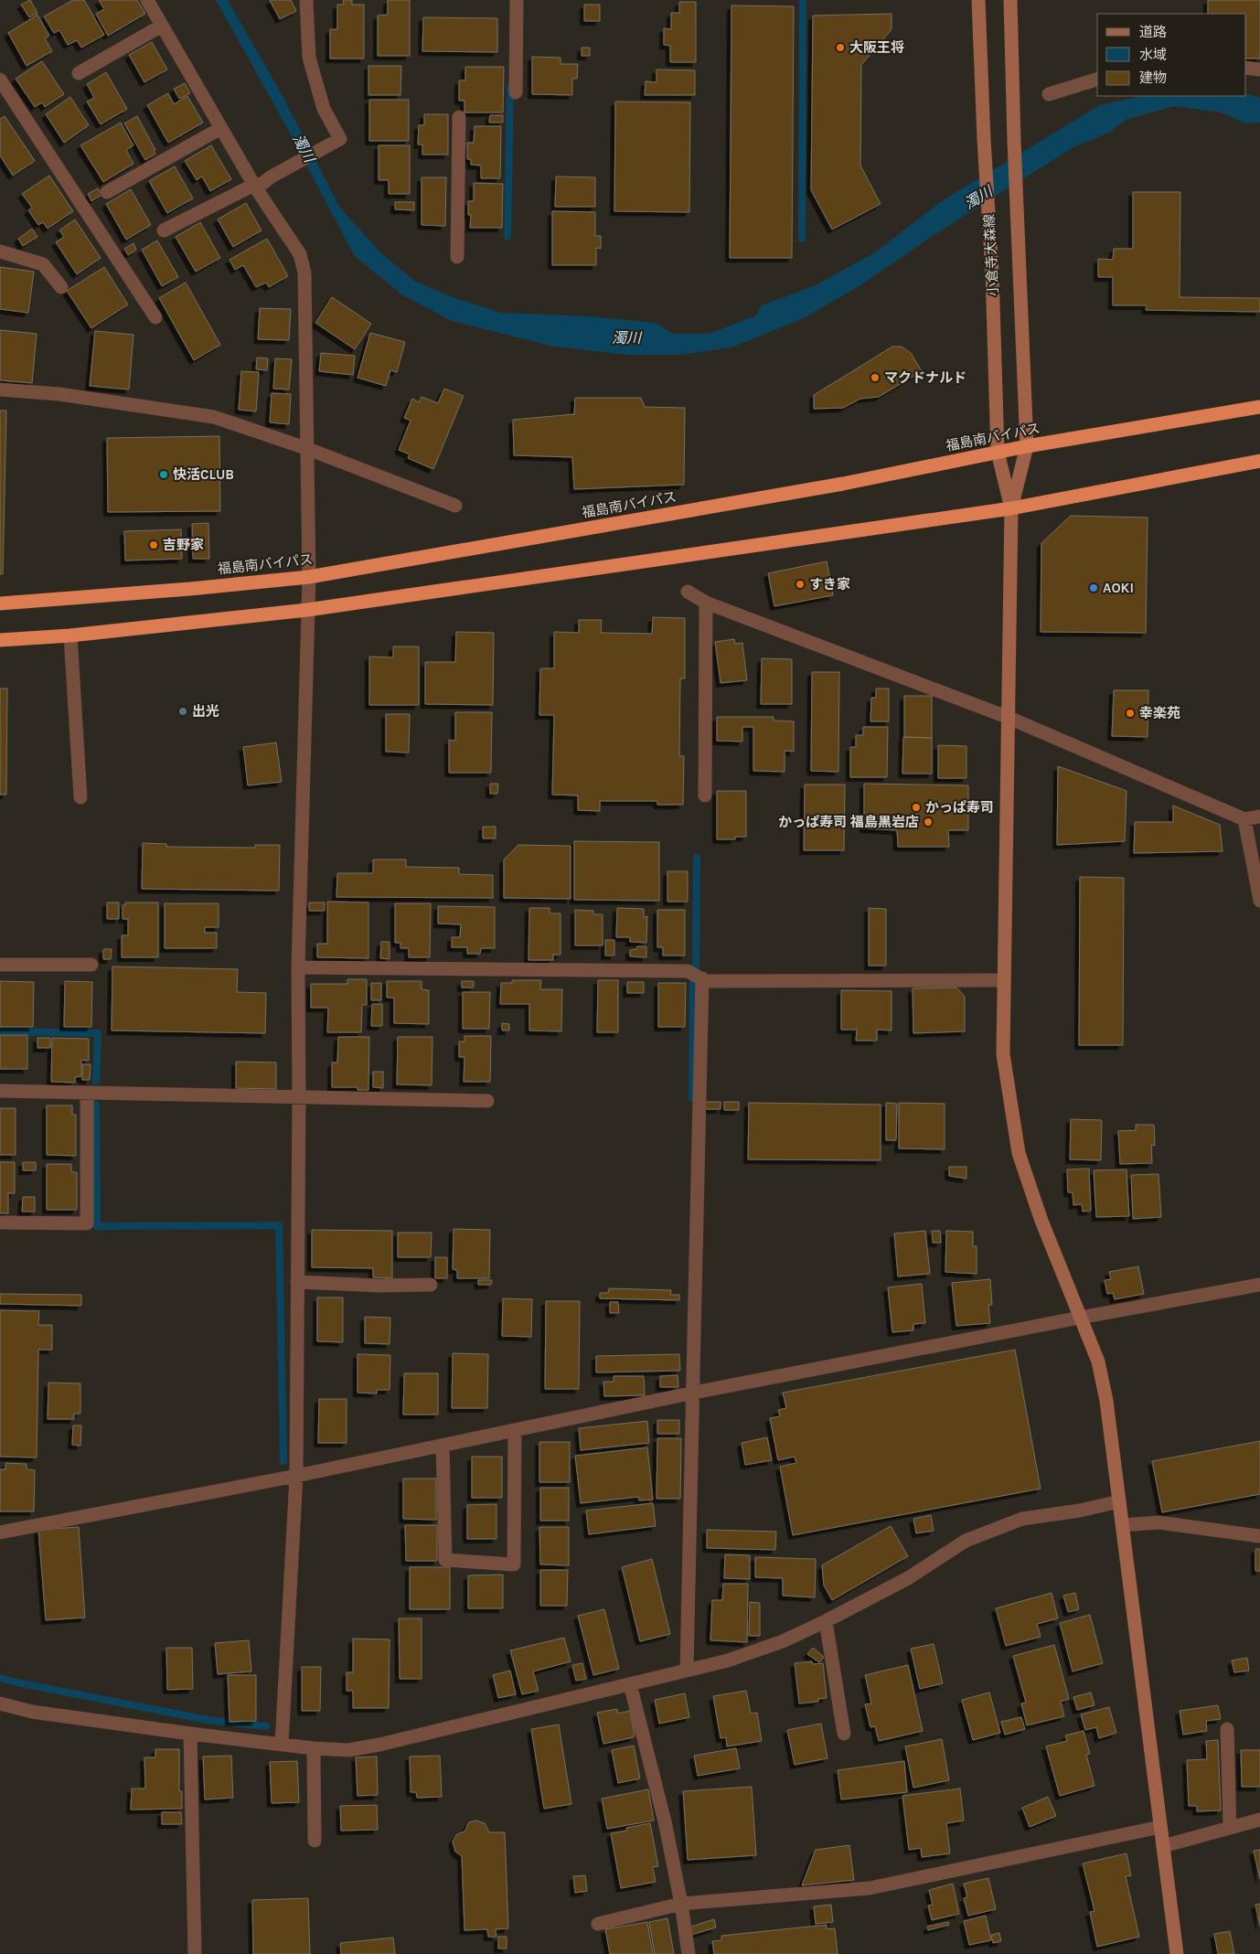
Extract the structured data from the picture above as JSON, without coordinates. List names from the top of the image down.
{
  "streets": {
    "highway": ["福島南バイパス"],
    "street": ["小倉寺大森線"]
  },
  "crossings": [
    ["小倉寺大森線", "福島南バイパス"]
  ],
  "water": ["濁川"],
  "places": [
    "大阪王将",
    "マクドナルド",
    "快活CLUB",
    "吉野家",
    "すき家",
    "AOKI",
    "出光",
    "幸楽苑",
    "かっぱ寿司",
    "かっぱ寿司 福島黒岩店"
  ],
  "legend": ["道路", "水域", "建物"]
}
